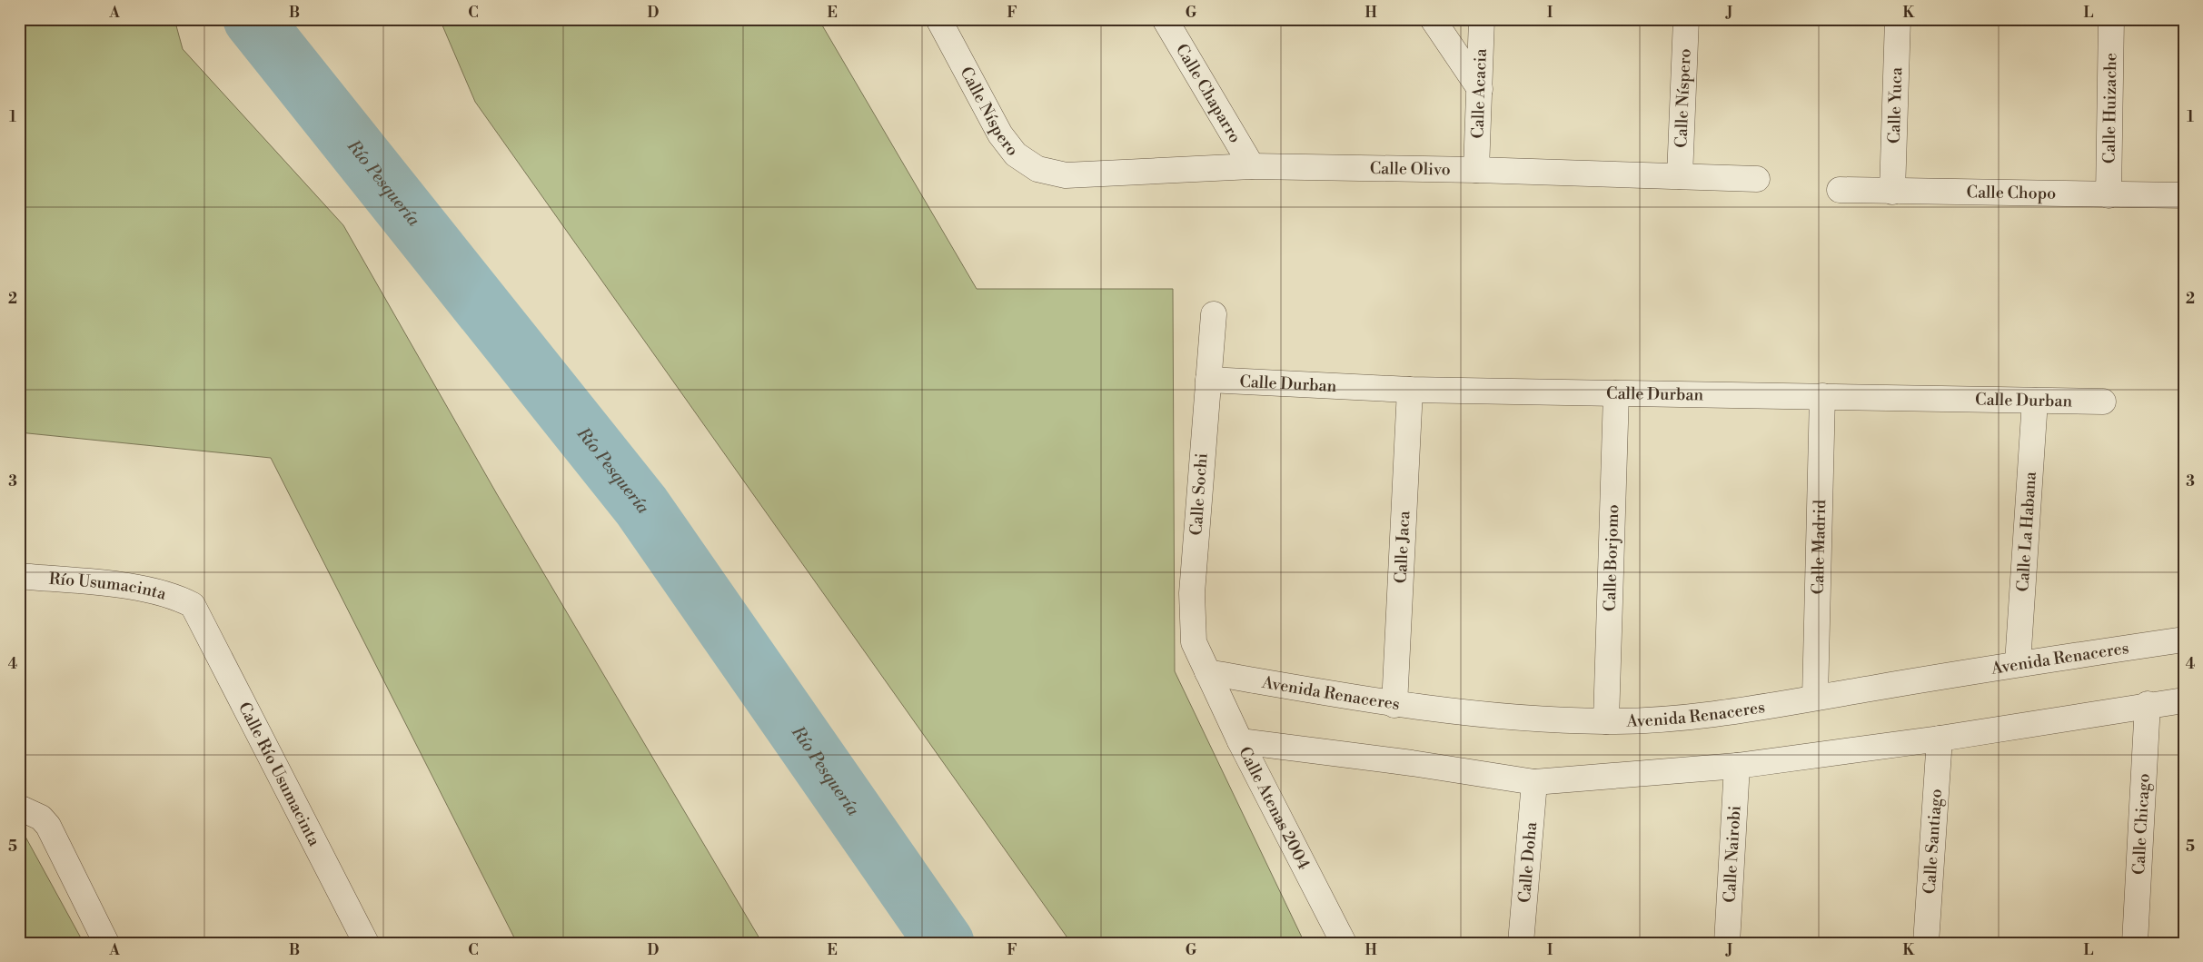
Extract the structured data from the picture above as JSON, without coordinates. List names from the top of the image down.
{
  "streets": {
    "street": [
      "Calle Chaparro",
      "Calle Acacia",
      "Calle Níspero",
      "Calle Yuca",
      "Calle Huizache",
      "Calle Olivo",
      "Calle Chopo",
      "Calle Durban",
      "Calle Sochi",
      "Calle La Habana",
      "Calle Madrid",
      "Calle Jaca",
      "Calle Borjomo",
      "Río Usumacinta",
      "Avenida Renaceres",
      "Calle Río Usumacinta",
      "Calle Atenas 2004",
      "Calle Chicago",
      "Calle Santiago",
      "Calle Nairobi",
      "Calle Doha"
    ]
  },
  "crossings": [
    ["Calle Chaparro", "Calle Olivo"],
    ["Calle Acacia", "Calle Olivo"],
    ["Calle Níspero", "Calle Olivo"],
    ["Calle Yuca", "Calle Chopo"],
    ["Calle Huizache", "Calle Chopo"],
    ["Calle Durban", "Calle Sochi"],
    ["Calle Durban", "Calle La Habana"],
    ["Calle Durban", "Calle Madrid"],
    ["Calle Durban", "Calle Jaca"],
    ["Calle Durban", "Calle Borjomo"],
    ["Calle Sochi", "Avenida Renaceres"],
    ["Calle Sochi", "Calle Atenas 2004"],
    ["Calle La Habana", "Avenida Renaceres"],
    ["Calle Madrid", "Avenida Renaceres"],
    ["Calle Jaca", "Avenida Renaceres"],
    ["Calle Borjomo", "Avenida Renaceres"],
    ["Río Usumacinta", "Calle Río Usumacinta"],
    ["Avenida Renaceres", "Calle Atenas 2004"]
  ],
  "water": ["Río Pesquería"],
  "grid": {
    "columns": [
      "A",
      "B",
      "C",
      "D",
      "E",
      "F",
      "G",
      "H",
      "I",
      "J",
      "K",
      "L"
    ],
    "rows": [
      "1",
      "2",
      "3",
      "4",
      "5"
    ]
  }
}
